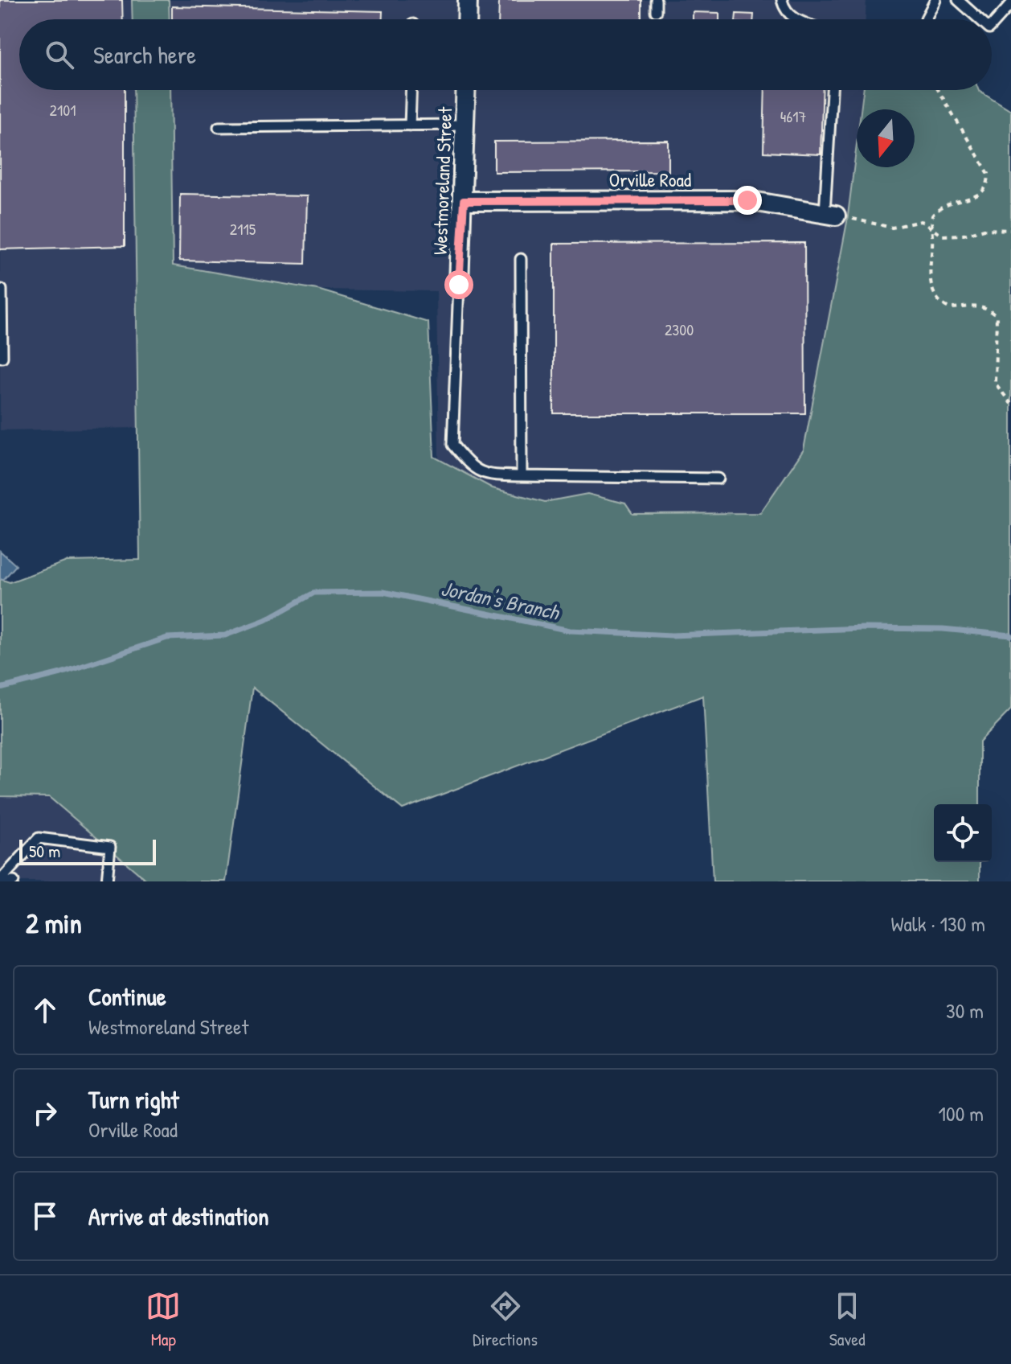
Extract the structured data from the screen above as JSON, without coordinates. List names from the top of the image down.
{
  "streets": {
    "street": ["Orville Road", "Westmoreland Street"]
  },
  "crossings": [
    ["Orville Road", "Westmoreland Street"]
  ],
  "water": ["Jordan's Branch"],
  "house_numbers": [
    "2101",
    "4617",
    "2115",
    "2300"
  ],
  "scale_bar": "50 m",
  "north": "bottom",
  "page": {
    "search": "Search here",
    "scale": "50 m",
    "heading": ["2 min", "Walk · 130 m"],
    "list": [
      ["Continue", "Westmoreland Street", "30 m"],
      ["Turn right", "Orville Road", "100 m"],
      "Arrive at destination"
    ],
    "nav": ["Map", "Directions", "Saved"]
  }
}
